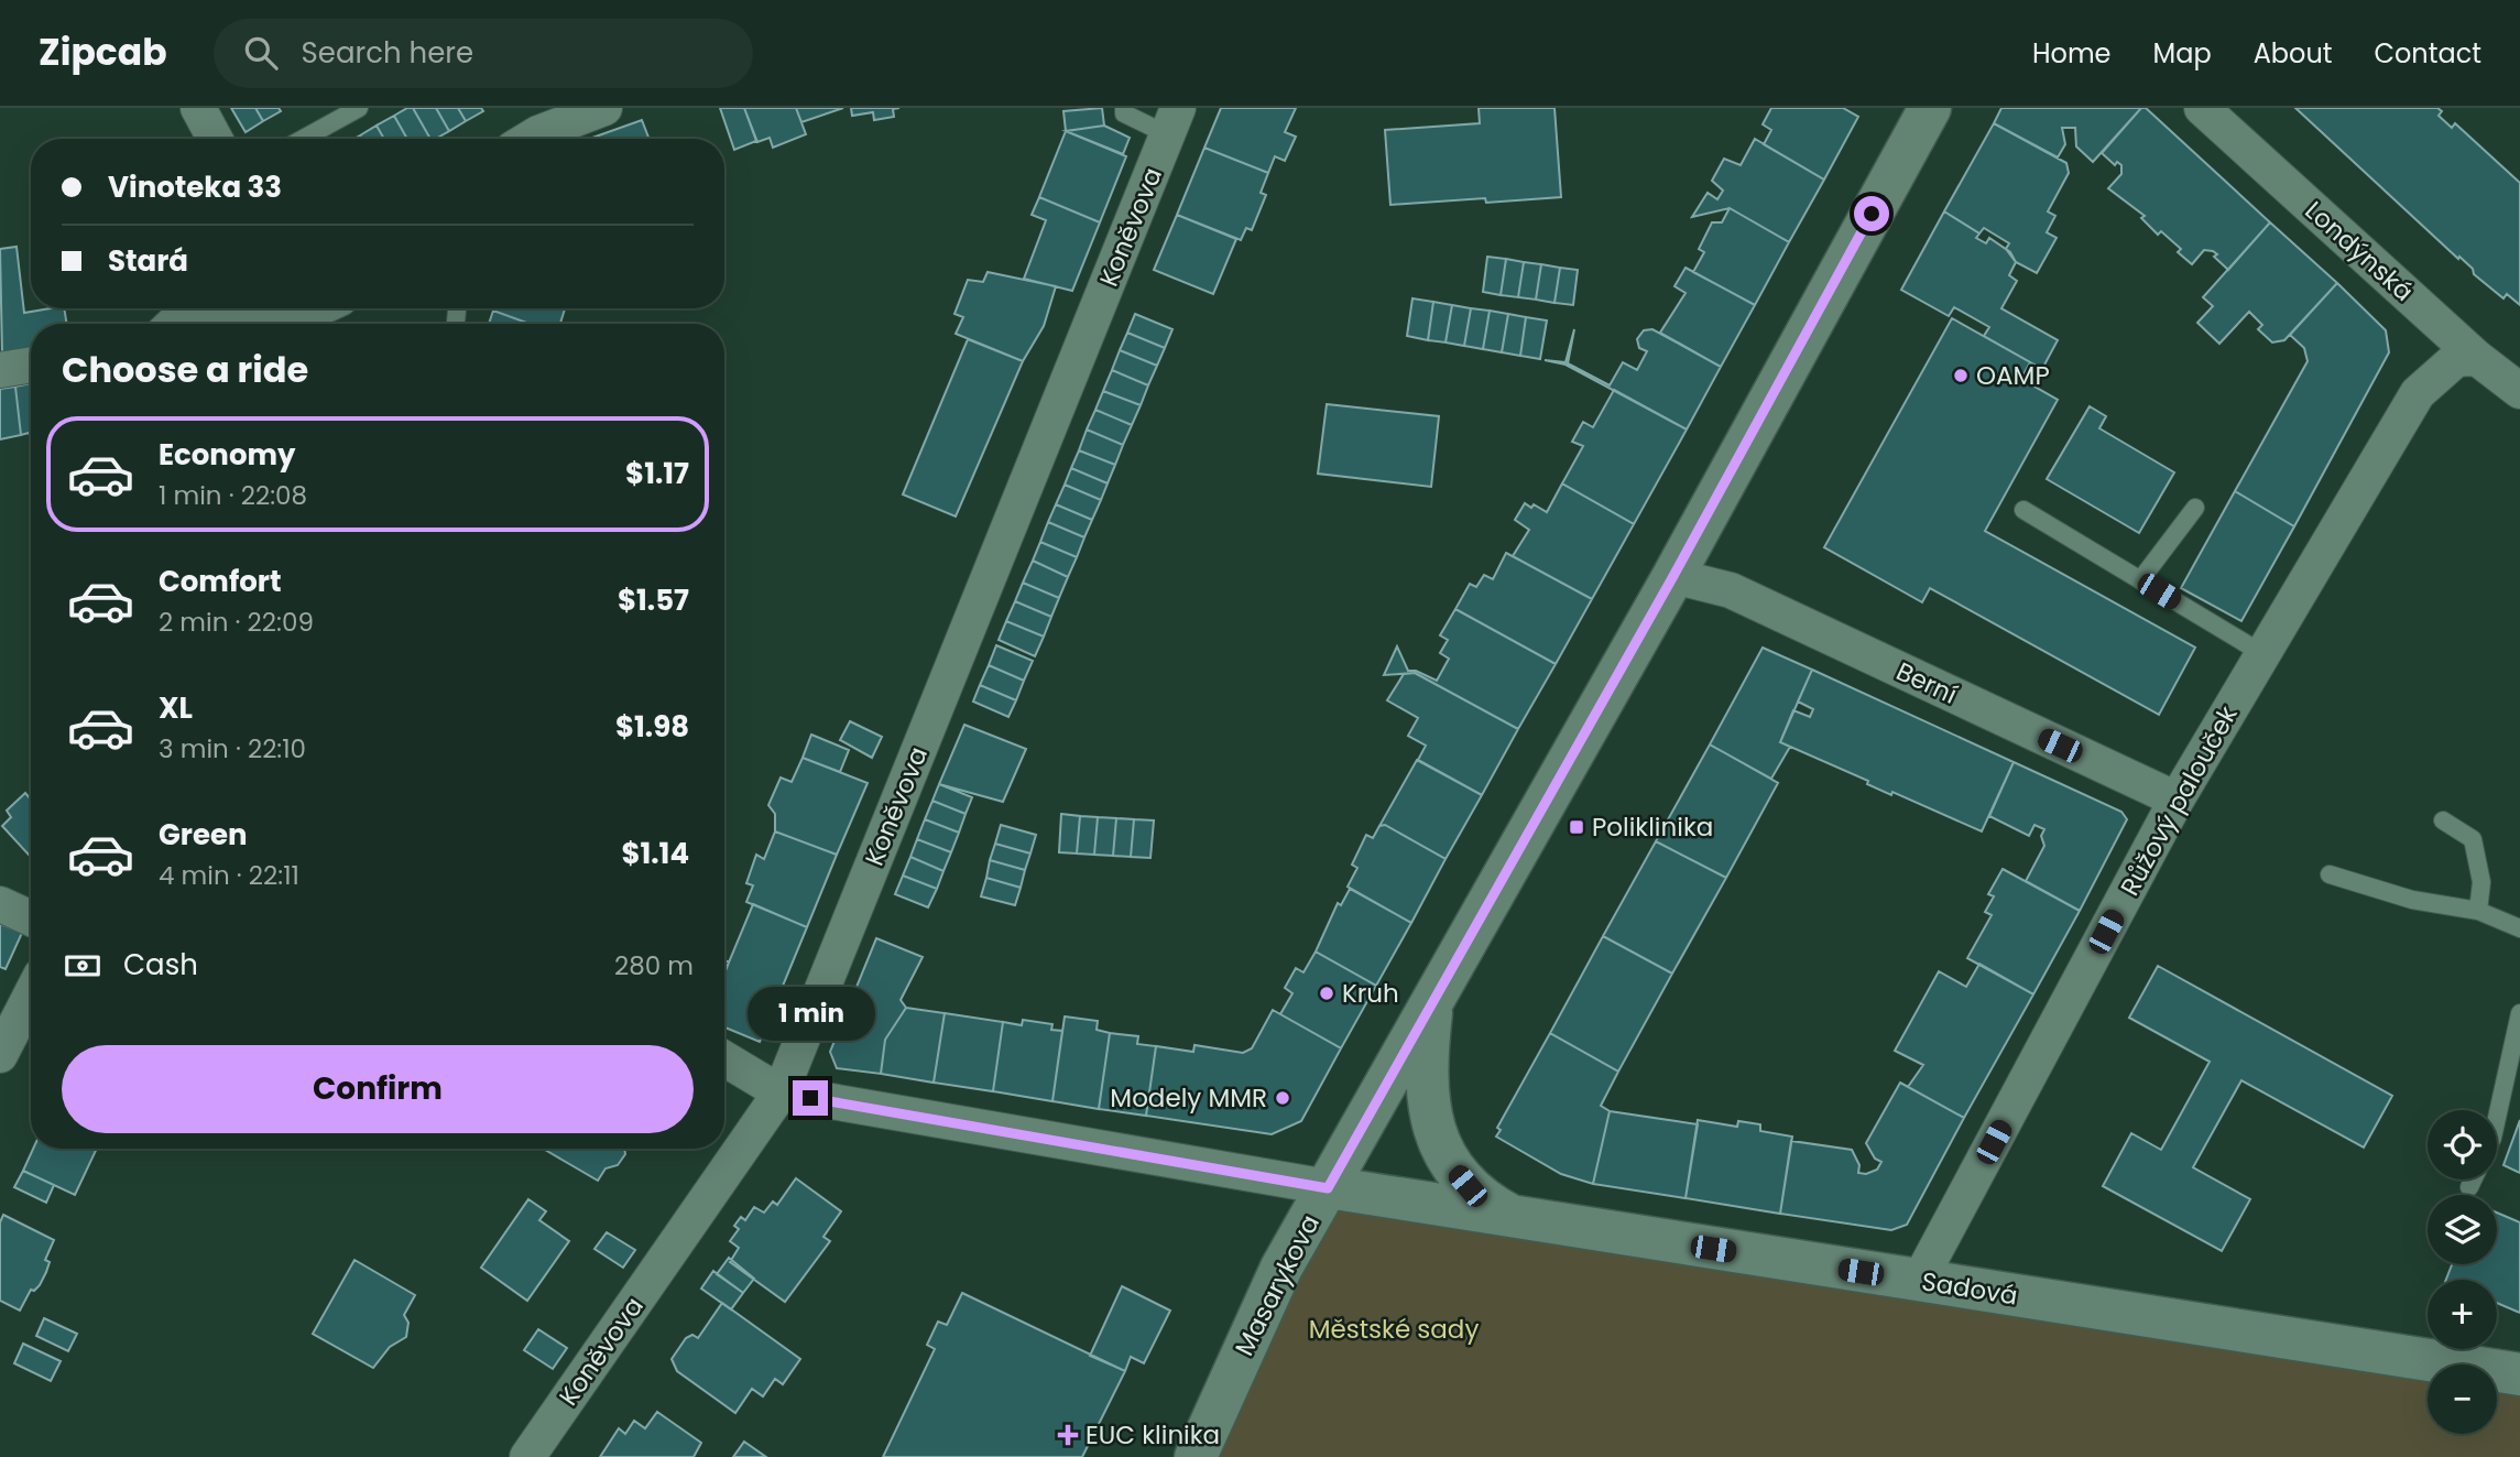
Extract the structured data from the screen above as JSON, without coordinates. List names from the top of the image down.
{
  "streets": {
    "street": [
      "Koněvova",
      "Londýnská",
      "Berní",
      "Růžový palouček",
      "Masarykova",
      "Sadová"
    ]
  },
  "crossings": [
    ["Londýnská", "Růžový palouček"],
    ["Berní", "Růžový palouček"],
    ["Berní", "Masarykova"],
    ["Růžový palouček", "Sadová"],
    ["Masarykova", "Sadová"]
  ],
  "parks": ["Městské sady"],
  "places": {
    "other": ["OAMP", "Kruh", "Modely MMR"],
    "transit": ["Poliklinika"],
    "health": ["EUC klinika"]
  },
  "page": {
    "header": "Zipcab",
    "search": "Search here",
    "nav": [
      "Home",
      "Map",
      "About",
      "Contact"
    ],
    "banner": ["Vinoteka 33", "Stará"],
    "heading": "Choose a ride",
    "list": [
      {
        "name": "Economy",
        "note": "1 min · 22:08",
        "value": "$1.17"
      },
      {
        "name": "Comfort",
        "note": "2 min · 22:09",
        "value": "$1.57"
      },
      {
        "name": "XL",
        "note": "3 min · 22:10",
        "value": "$1.98"
      },
      {
        "name": "Green",
        "note": "4 min · 22:11",
        "value": "$1.14"
      }
    ],
    "pay": ["Cash", "280 m"],
    "bubble": "1 min",
    "buttons": "Confirm",
    "map_buttons": ["+", "−"]
  }
}
